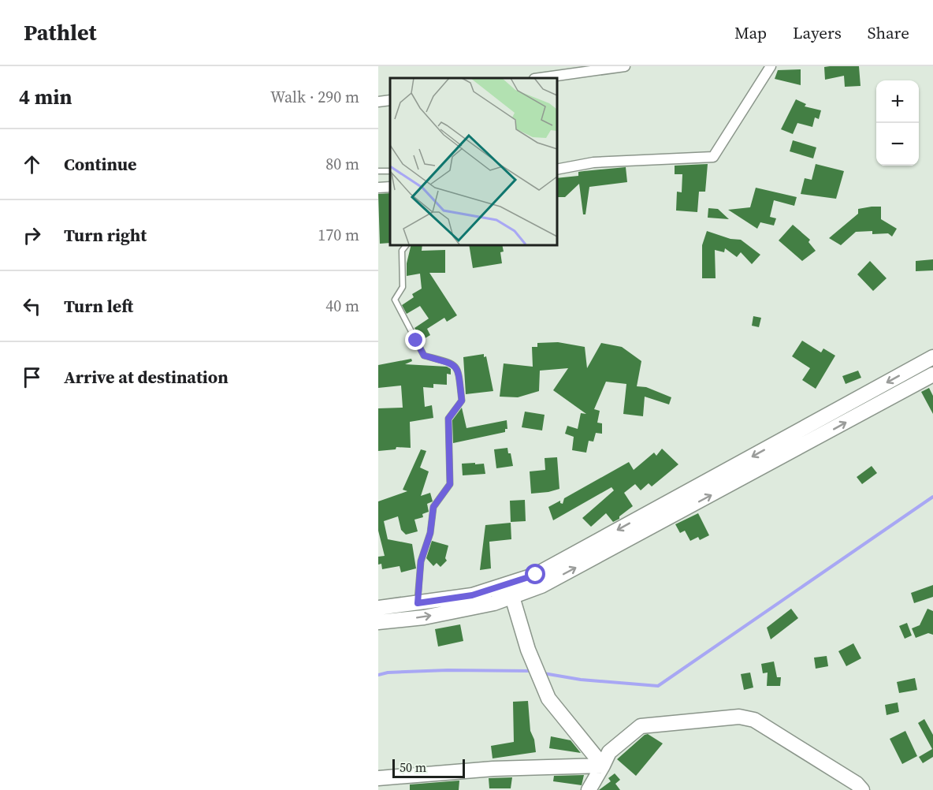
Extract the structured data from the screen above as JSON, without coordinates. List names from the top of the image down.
{
  "scale_bar": "50 m",
  "page": {
    "header": "Pathlet",
    "nav": ["Map", "Layers", "Share"],
    "heading": ["4 min", "Walk · 290 m"],
    "map_buttons": ["+", "−"],
    "list": [
      ["Continue", "80 m"],
      ["Turn right", "170 m"],
      ["Turn left", "40 m"],
      "Arrive at destination"
    ],
    "scale": "50 m"
  }
}
